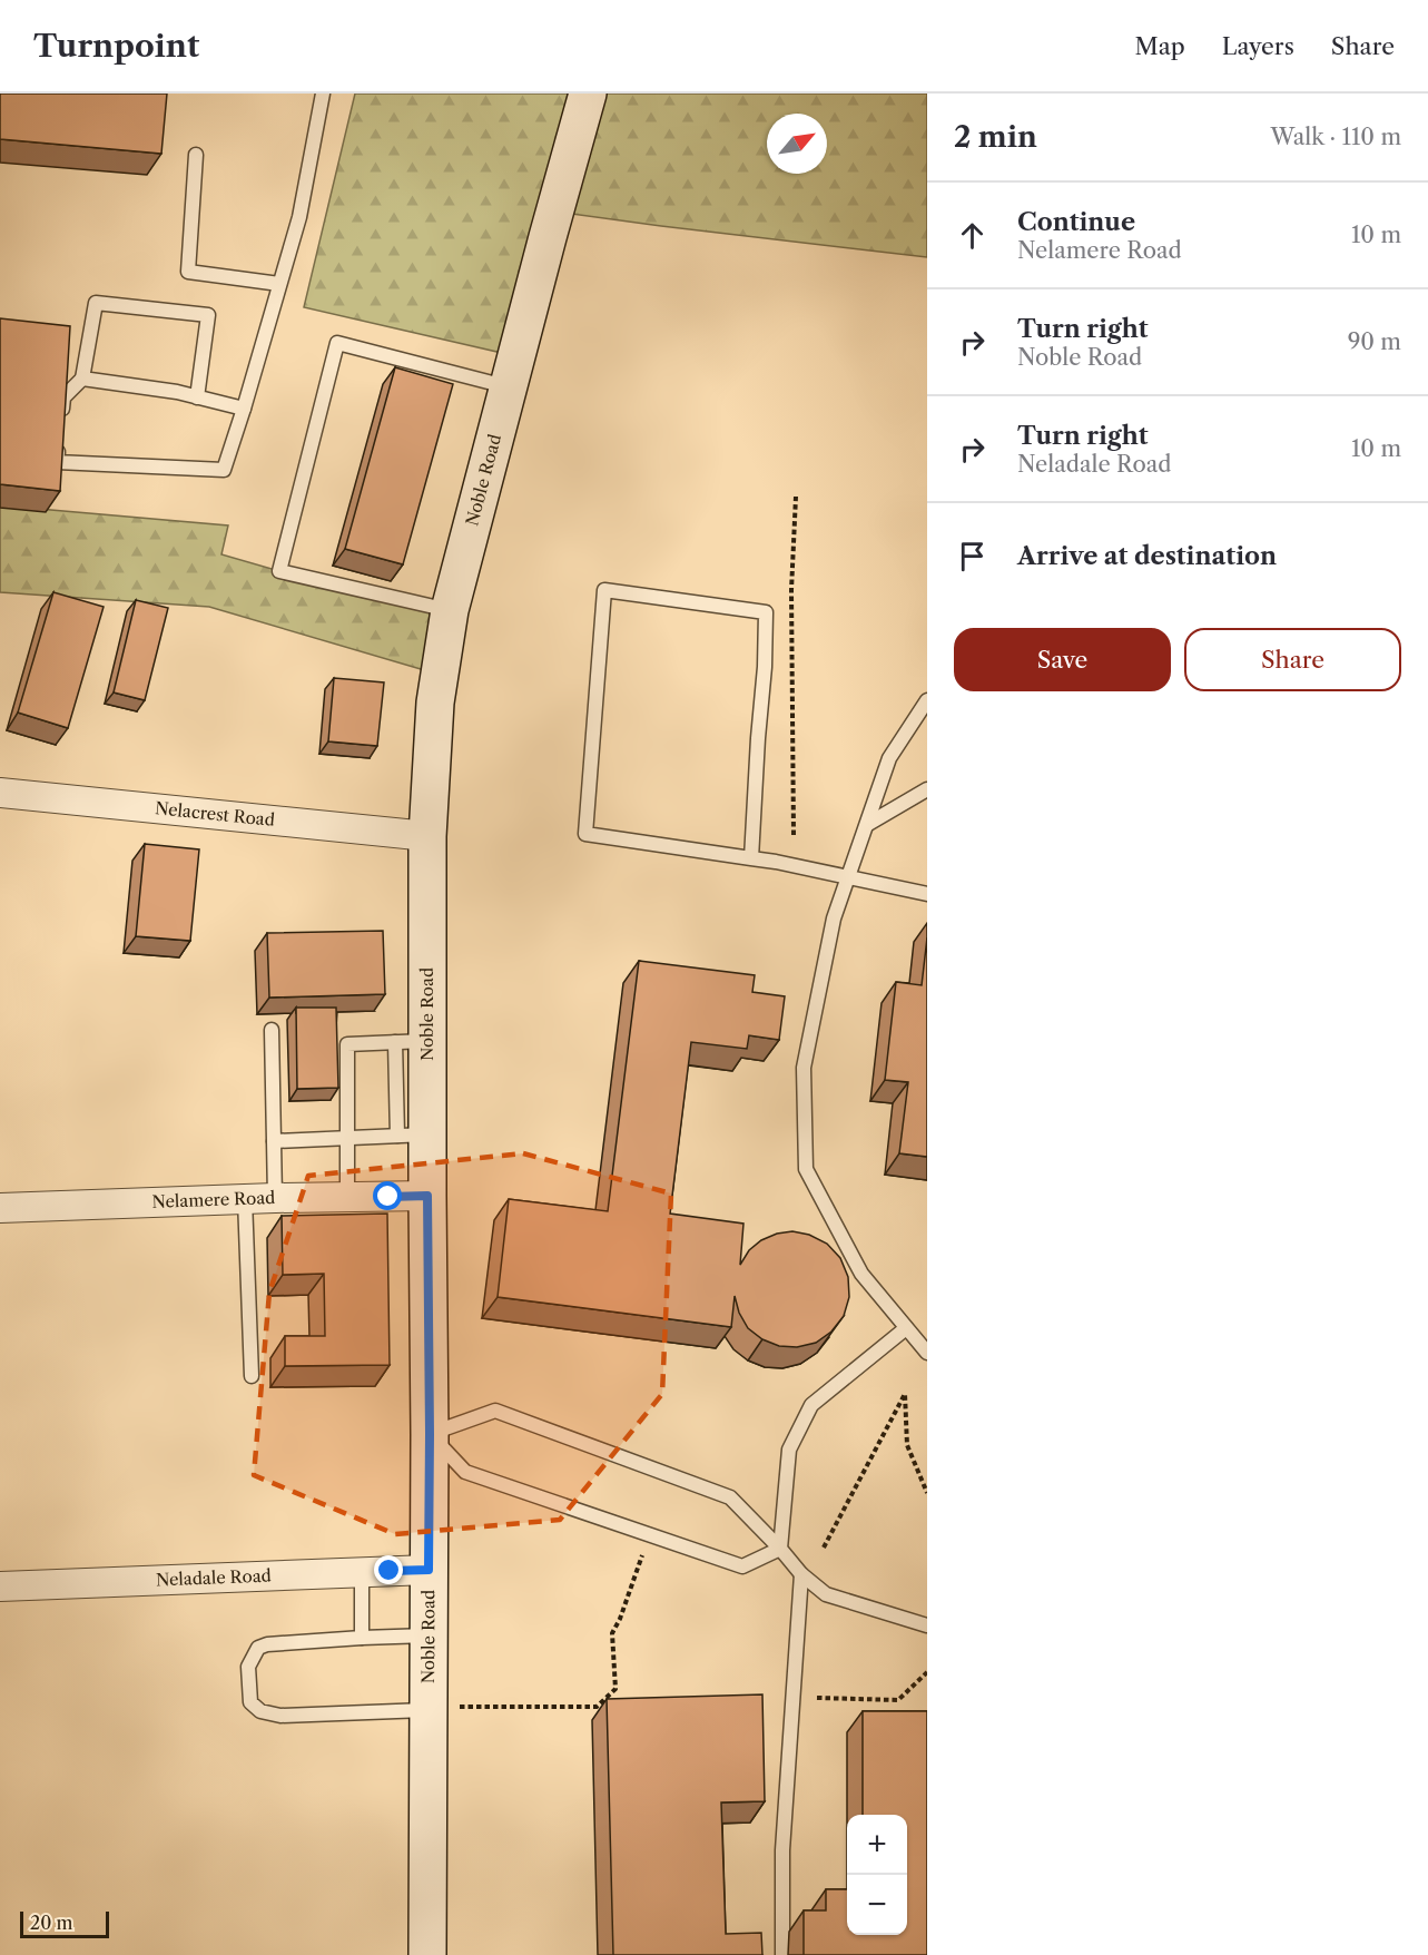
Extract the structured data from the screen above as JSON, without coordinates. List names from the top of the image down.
{
  "streets": {
    "main road": ["Noble Road"],
    "street": ["Nelacrest Road", "Nelamere Road", "Neladale Road"]
  },
  "crossings": [
    ["Noble Road", "Nelacrest Road"],
    ["Noble Road", "Nelamere Road"],
    ["Noble Road", "Neladale Road"]
  ],
  "scale_bar": "20 m",
  "north": "top right",
  "page": {
    "header": "Turnpoint",
    "nav": ["Map", "Layers", "Share"],
    "heading": ["2 min", "Walk · 110 m"],
    "list": [
      ["Continue", "Nelamere Road", "10 m"],
      ["Turn right", "Noble Road", "90 m"],
      ["Turn right", "Neladale Road", "10 m"],
      "Arrive at destination"
    ],
    "buttons": ["Save", "Share"],
    "map_buttons": ["+", "−"],
    "scale": "20 m"
  }
}
